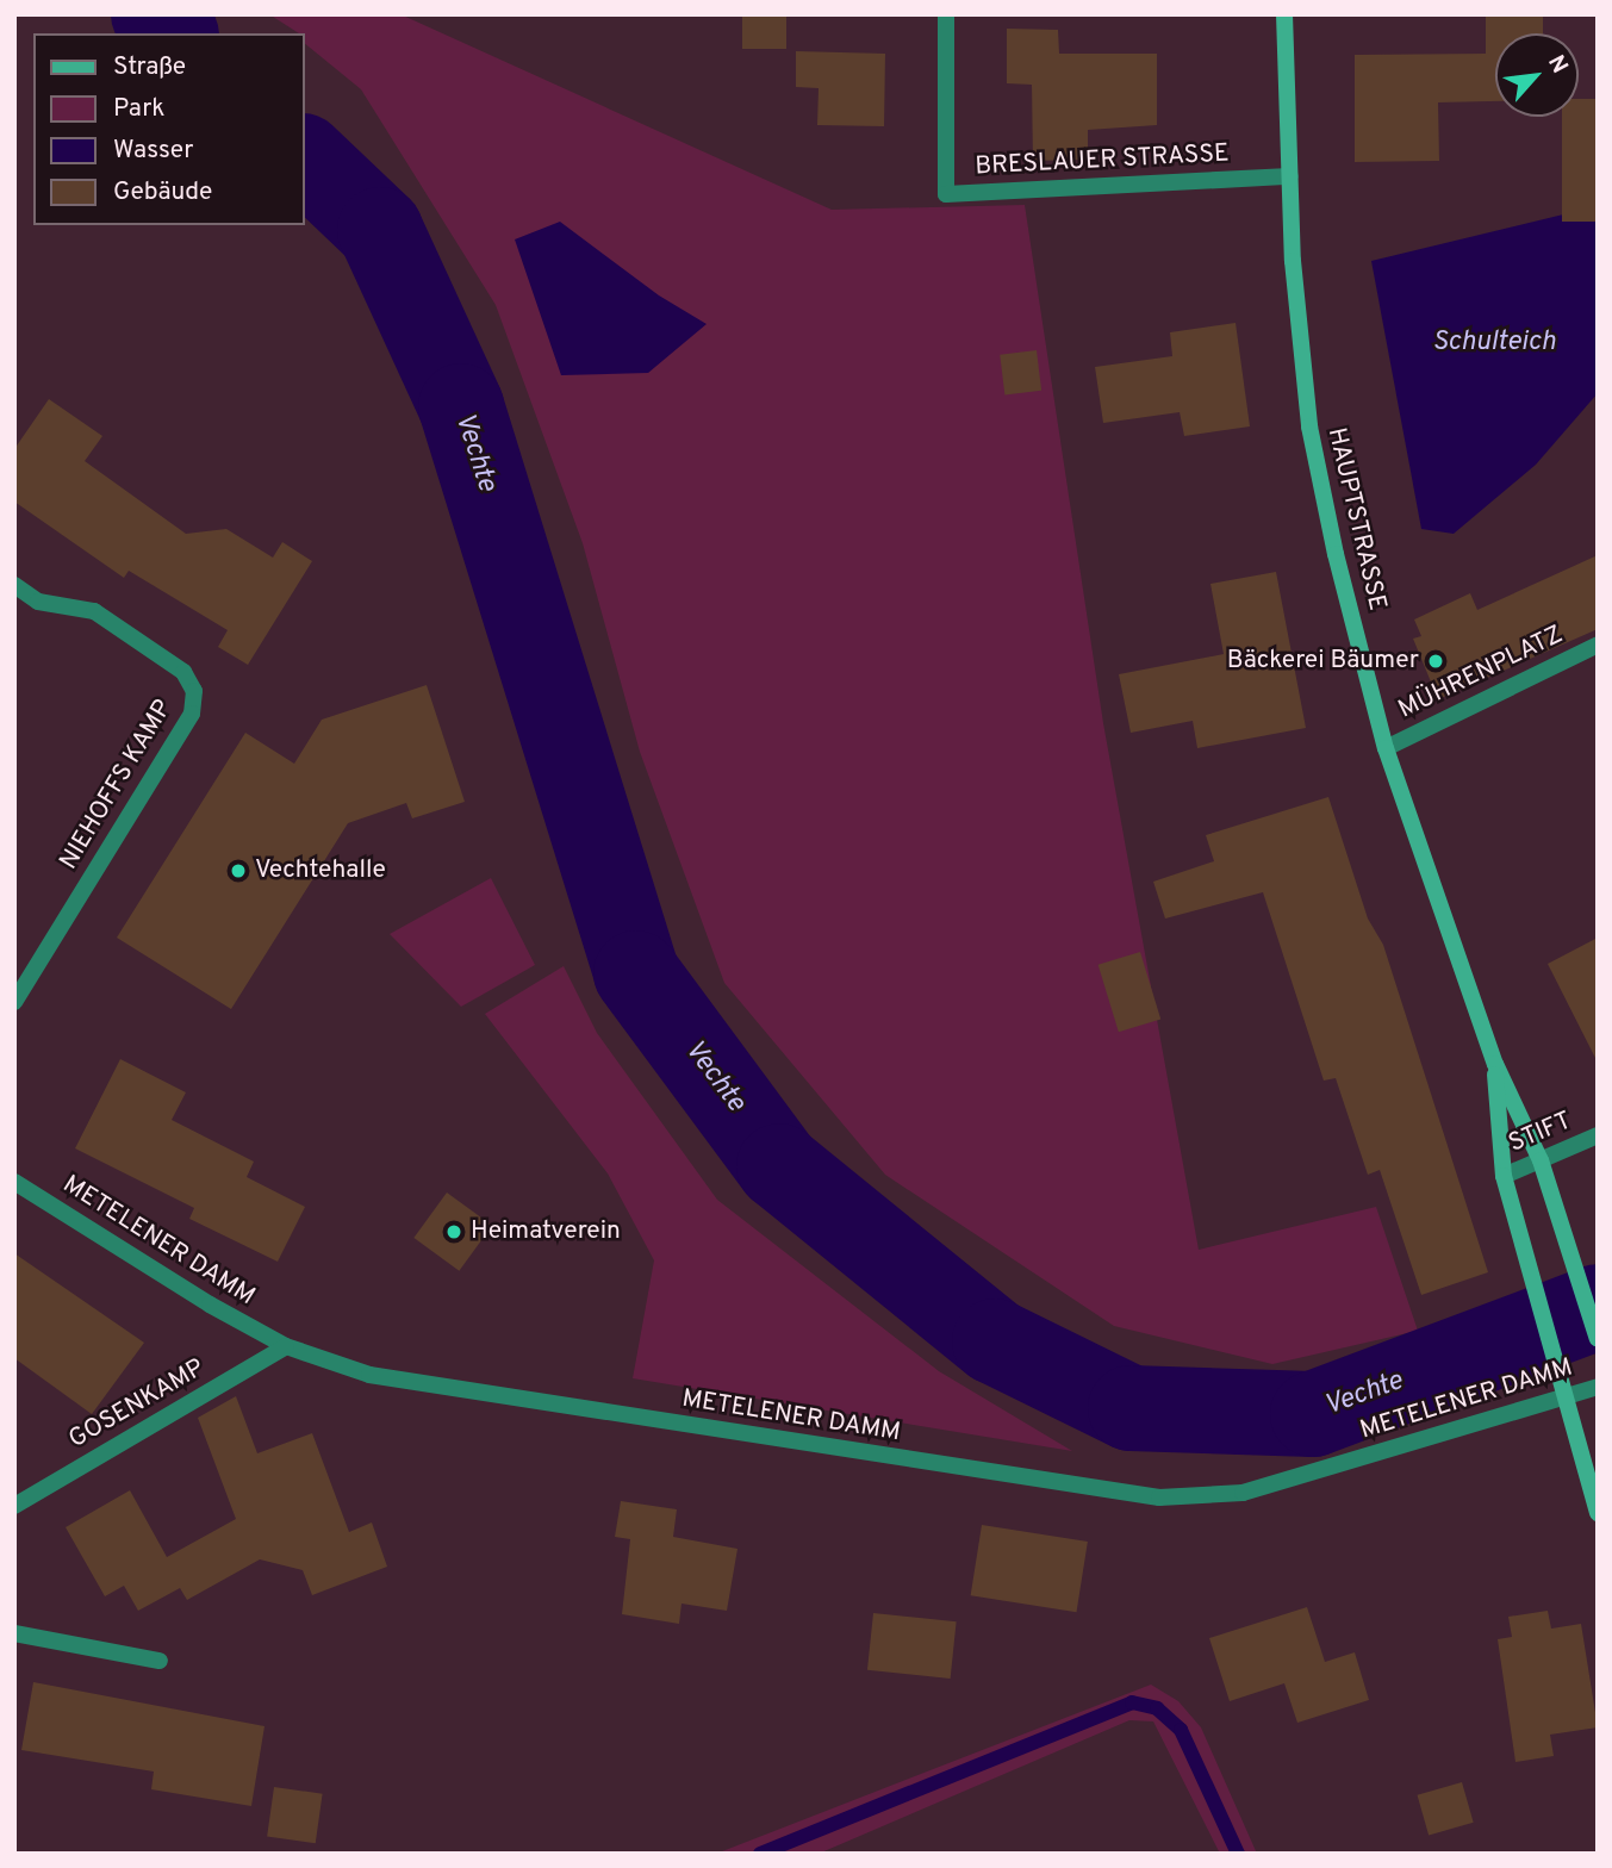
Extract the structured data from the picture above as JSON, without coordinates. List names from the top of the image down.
{
  "streets": {
    "main road": ["HAUPTSTRASSE"],
    "street": [
      "BRESLAUER STRASSE",
      "MÜHRENPLATZ",
      "NIEHOFFS KAMP",
      "STIFT",
      "METELENER DAMM",
      "GOSENKAMP"
    ]
  },
  "crossings": [
    ["BRESLAUER STRASSE", "HAUPTSTRASSE"],
    ["HAUPTSTRASSE", "MÜHRENPLATZ"],
    ["HAUPTSTRASSE", "STIFT"],
    ["HAUPTSTRASSE", "METELENER DAMM"],
    ["METELENER DAMM", "GOSENKAMP"]
  ],
  "water": ["Schulteich", "Vechte"],
  "places": ["Bäckerei Bäumer", "Vechtehalle", "Heimatverein"],
  "legend": [
    "Straße",
    "Park",
    "Wasser",
    "Gebäude"
  ],
  "north": "top right"
}
